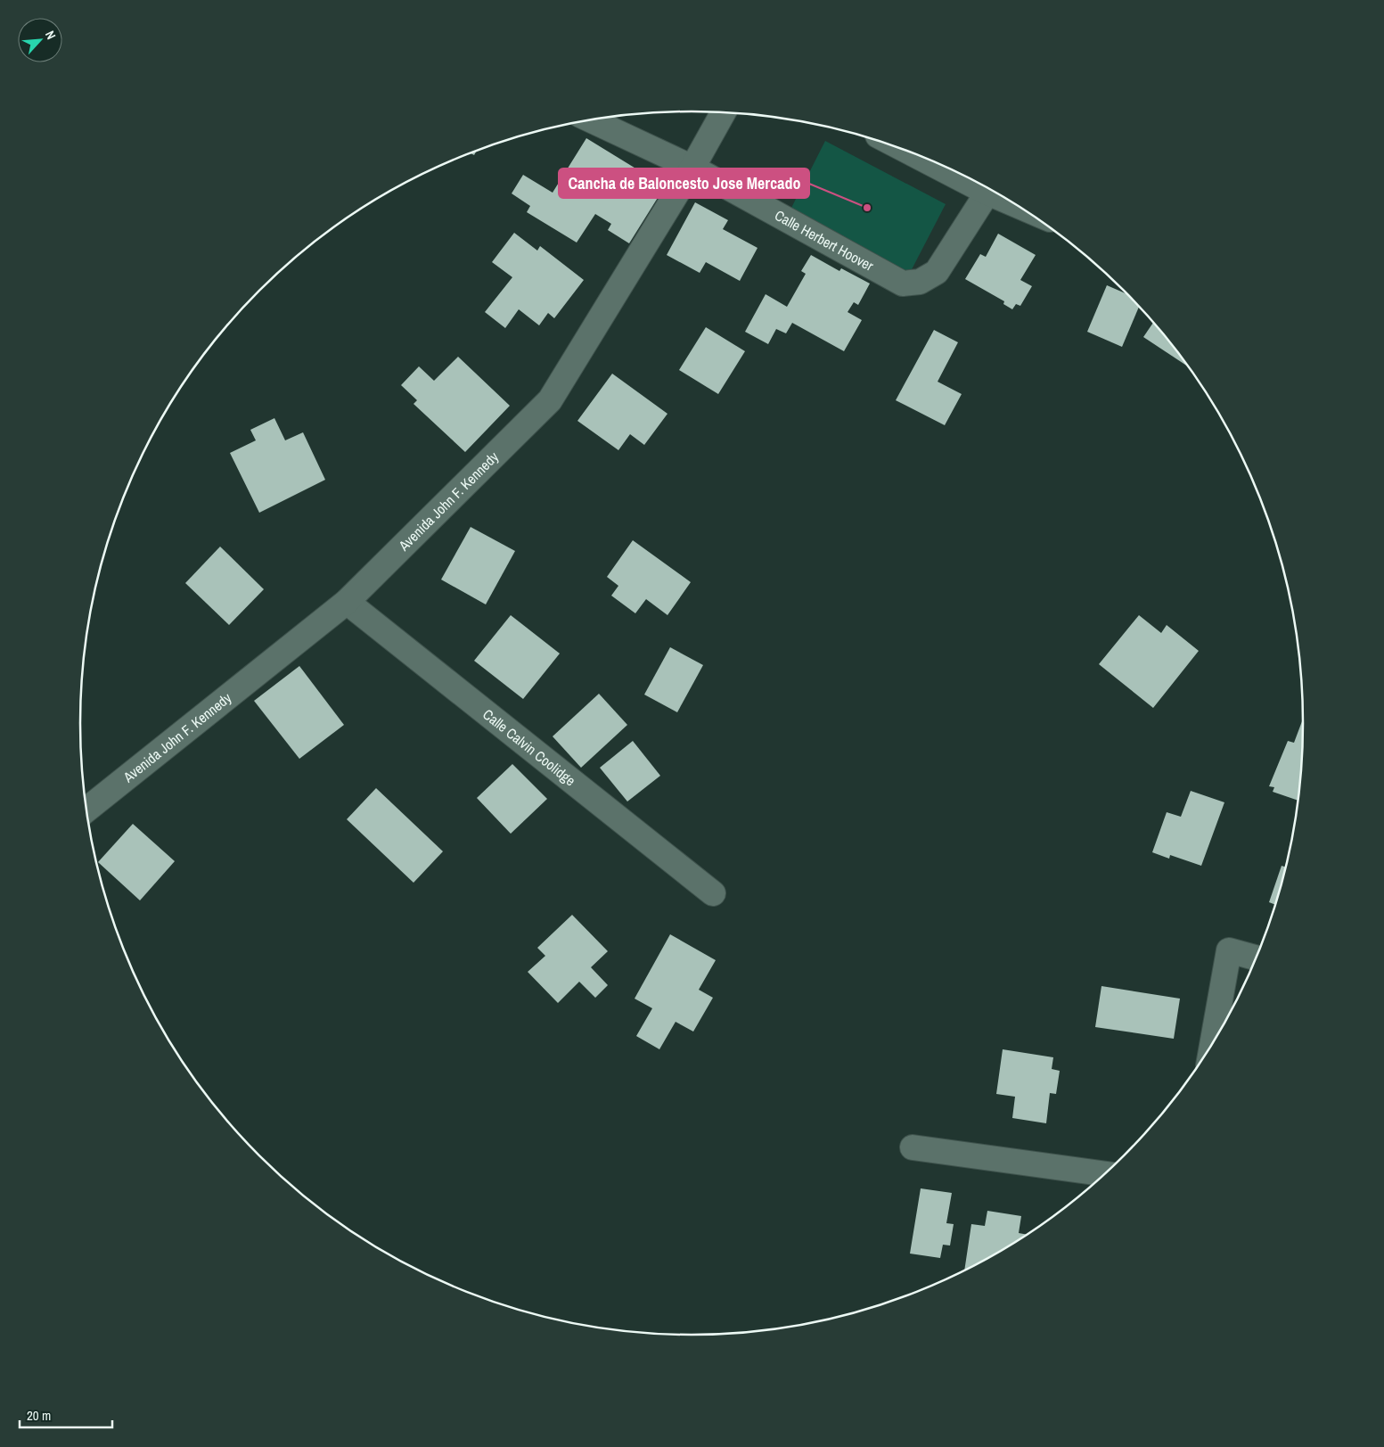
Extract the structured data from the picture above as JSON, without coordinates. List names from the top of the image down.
{
  "streets": {
    "street": ["Calle Herbert Hoover", "Avenida John F. Kennedy", "Calle Calvin Coolidge"]
  },
  "crossings": [
    ["Calle Herbert Hoover", "Avenida John F. Kennedy"],
    ["Avenida John F. Kennedy", "Calle Calvin Coolidge"]
  ],
  "places": ["Cancha de Baloncesto Jose Mercado"],
  "scale_bar": "20 m",
  "north": "top right"
}
